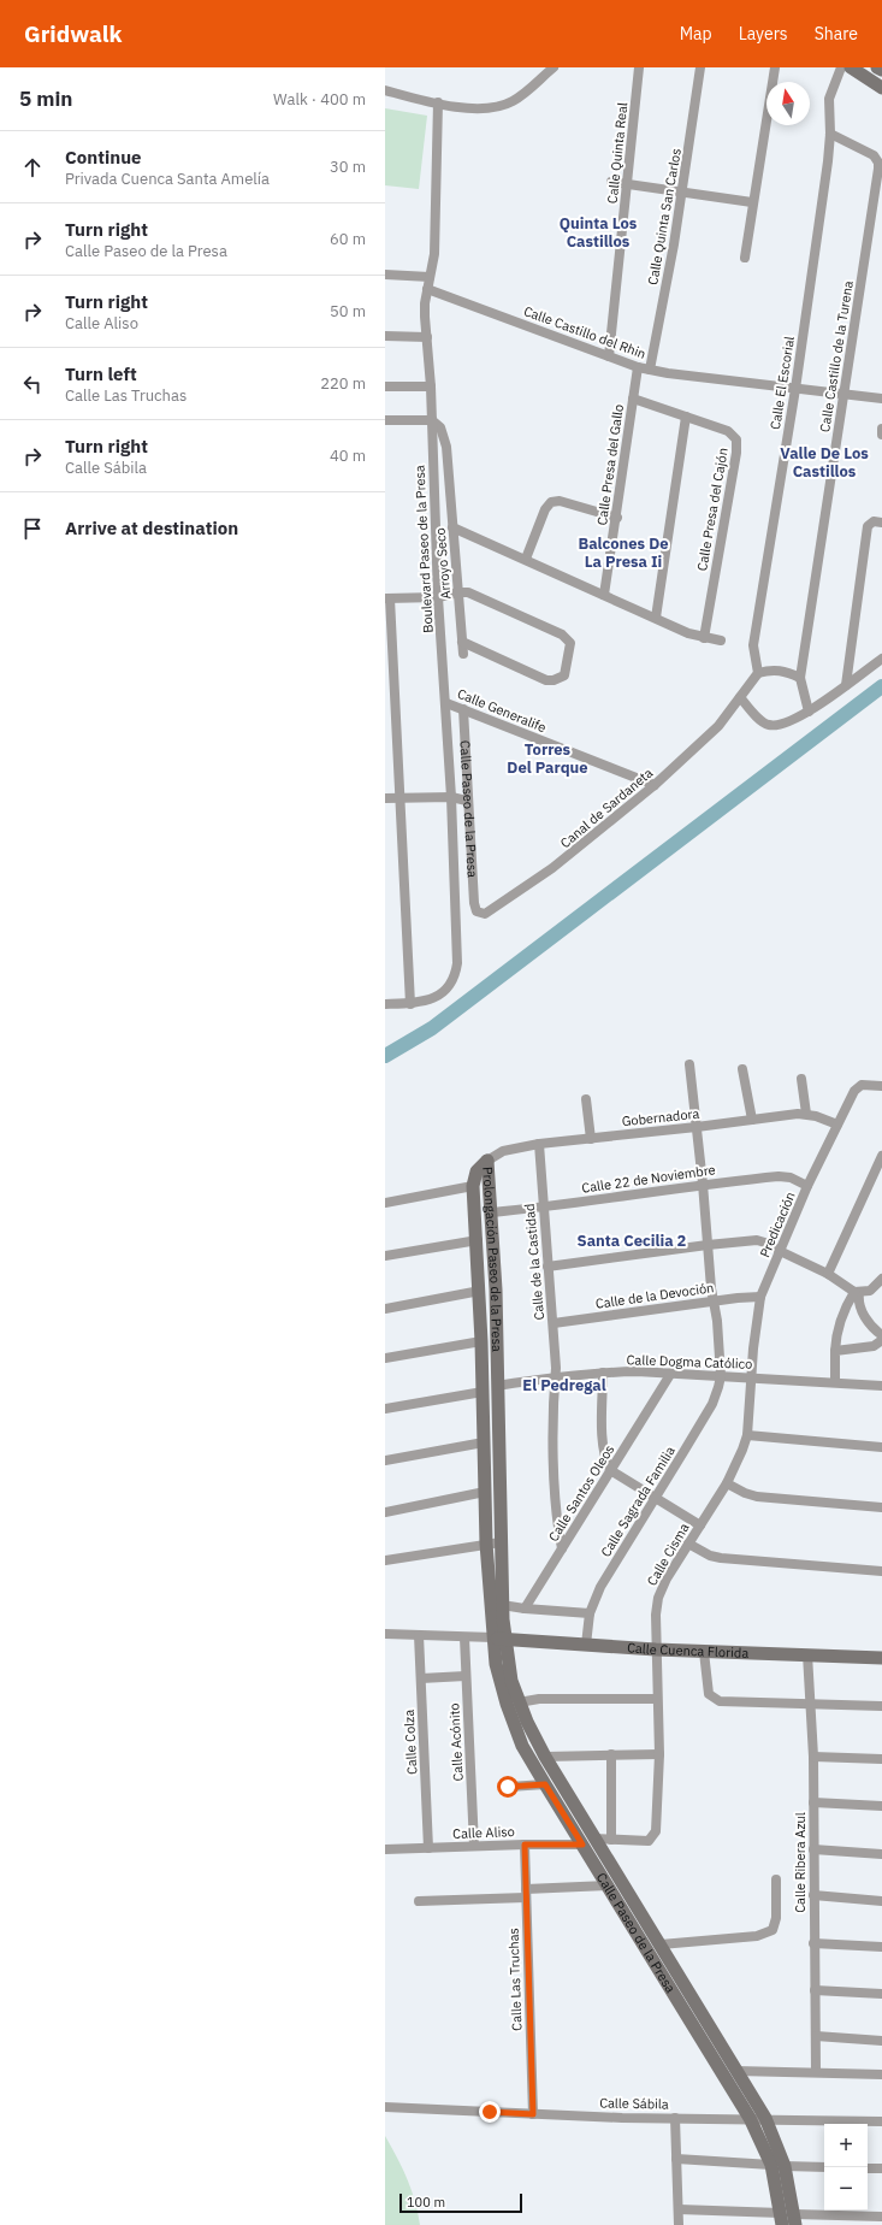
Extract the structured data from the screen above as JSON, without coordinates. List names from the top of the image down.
{
  "streets": {
    "street": [
      "Calle Quinta Real",
      "Calle Quinta San Carlos",
      "Calle Castillo del Rhin",
      "Calle Castillo de la Turena",
      "Calle El Escorial",
      "Calle Presa del Gallo",
      "Calle Presa del Cajón",
      "Boulevard Paseo de la Presa",
      "Arroyo Seco",
      "Calle Generalife",
      "Calle Paseo de la Presa",
      "Canal de Sardaneta",
      "Gobernadora",
      "Calle 22 de Noviembre",
      "Predicación",
      "Prolongación Paseo de la Presa",
      "Calle de la Castidad",
      "Calle de la Devoción",
      "Calle Dogma Católico",
      "Calle Santos Oleos",
      "Calle Sagrada Familia",
      "Calle Cisma",
      "Calle Cuenca Florida",
      "Calle Colza",
      "Calle Acónito",
      "Calle Aliso",
      "Calle Ribera Azul",
      "Calle Las Truchas",
      "Calle Sábila"
    ]
  },
  "crossings": [
    ["Calle Quinta Real", "Calle Castillo del Rhin"],
    ["Calle Quinta San Carlos", "Calle Castillo del Rhin"],
    ["Calle Castillo del Rhin", "Calle Castillo de la Turena"],
    ["Calle Castillo del Rhin", "Calle El Escorial"],
    ["Calle Castillo del Rhin", "Calle Presa del Gallo"],
    ["Calle Castillo del Rhin", "Boulevard Paseo de la Presa"],
    ["Calle Castillo de la Turena", "Calle El Escorial"],
    ["Calle Castillo de la Turena", "Canal de Sardaneta"],
    ["Calle El Escorial", "Canal de Sardaneta"],
    ["Calle Presa del Gallo", "Calle Presa del Cajón"],
    ["Boulevard Paseo de la Presa", "Arroyo Seco"],
    ["Boulevard Paseo de la Presa", "Calle Generalife"],
    ["Calle Generalife", "Calle Paseo de la Presa"],
    ["Calle Generalife", "Canal de Sardaneta"],
    ["Calle Paseo de la Presa", "Canal de Sardaneta"],
    ["Calle Paseo de la Presa", "Prolongación Paseo de la Presa"],
    ["Calle Paseo de la Presa", "Calle Cuenca Florida"],
    ["Calle Paseo de la Presa", "Calle Aliso"],
    ["Calle Paseo de la Presa", "Calle Sábila"],
    ["Gobernadora", "Predicación"],
    ["Gobernadora", "Prolongación Paseo de la Presa"],
    ["Gobernadora", "Calle de la Castidad"],
    ["Calle 22 de Noviembre", "Predicación"],
    ["Calle 22 de Noviembre", "Prolongación Paseo de la Presa"],
    ["Calle 22 de Noviembre", "Calle de la Castidad"],
    ["Predicación", "Calle de la Devoción"],
    ["Predicación", "Calle Dogma Católico"],
    ["Predicación", "Calle Cisma"],
    ["Prolongación Paseo de la Presa", "Calle Dogma Católico"],
    ["Prolongación Paseo de la Presa", "Calle Cuenca Florida"],
    ["Calle de la Castidad", "Calle de la Devoción"],
    ["Calle de la Castidad", "Calle Dogma Católico"],
    ["Calle de la Castidad", "Calle Santos Oleos"],
    ["Calle Dogma Católico", "Calle Santos Oleos"],
    ["Calle Dogma Católico", "Calle Sagrada Familia"],
    ["Calle Dogma Católico", "Calle Cisma"],
    ["Calle Sagrada Familia", "Calle Cuenca Florida"],
    ["Calle Cisma", "Calle Cuenca Florida"],
    ["Calle Cisma", "Calle Aliso"],
    ["Calle Cuenca Florida", "Calle Ribera Azul"],
    ["Calle Colza", "Calle Aliso"],
    ["Calle Acónito", "Calle Aliso"],
    ["Calle Aliso", "Calle Las Truchas"],
    ["Calle Las Truchas", "Calle Sábila"]
  ],
  "districts": [
    "Quinta Los Castillos",
    "Valle De Los Castillos",
    "Balcones De La Presa Ii",
    "Torres Del Parque",
    "Santa Cecilia 2",
    "El Pedregal"
  ],
  "scale_bar": "100 m",
  "north": "top",
  "page": {
    "header": "Gridwalk",
    "nav": ["Map", "Layers", "Share"],
    "heading": ["5 min", "Walk · 400 m"],
    "list": [
      ["Continue", "Privada Cuenca Santa Amelía", "30 m"],
      ["Turn right", "Calle Paseo de la Presa", "60 m"],
      ["Turn right", "Calle Aliso", "50 m"],
      ["Turn left", "Calle Las Truchas", "220 m"],
      ["Turn right", "Calle Sábila", "40 m"],
      "Arrive at destination"
    ],
    "map_buttons": ["+", "−"],
    "scale": "100 m"
  }
}
